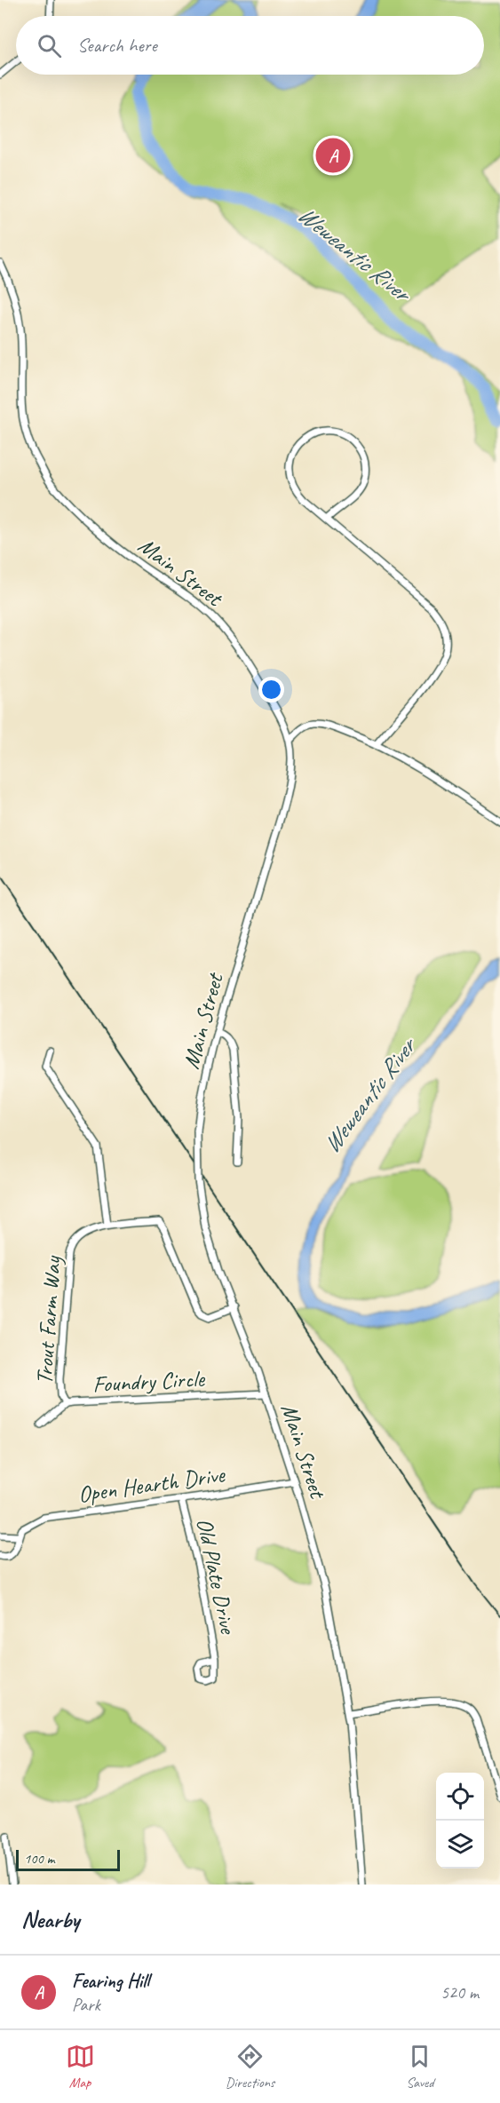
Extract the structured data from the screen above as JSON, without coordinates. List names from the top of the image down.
{
  "streets": {
    "street": [
      "Main Street",
      "Trout Farm Way",
      "Foundry Circle",
      "Open Hearth Drive",
      "Old Plate Drive"
    ]
  },
  "crossings": [
    ["Main Street", "Trout Farm Way"],
    ["Main Street", "Foundry Circle"],
    ["Main Street", "Open Hearth Drive"],
    ["Trout Farm Way", "Foundry Circle"],
    ["Open Hearth Drive", "Old Plate Drive"]
  ],
  "water": ["Weweantic River"],
  "scale_bar": "100 m",
  "page": {
    "search": "Search here",
    "pins": "A",
    "scale": "100 m",
    "heading": "Nearby",
    "list": [
      {
        "mark": "A",
        "name": "Fearing Hill",
        "note": "Park",
        "value": "520 m"
      }
    ],
    "nav": ["Map", "Directions", "Saved"]
  }
}
